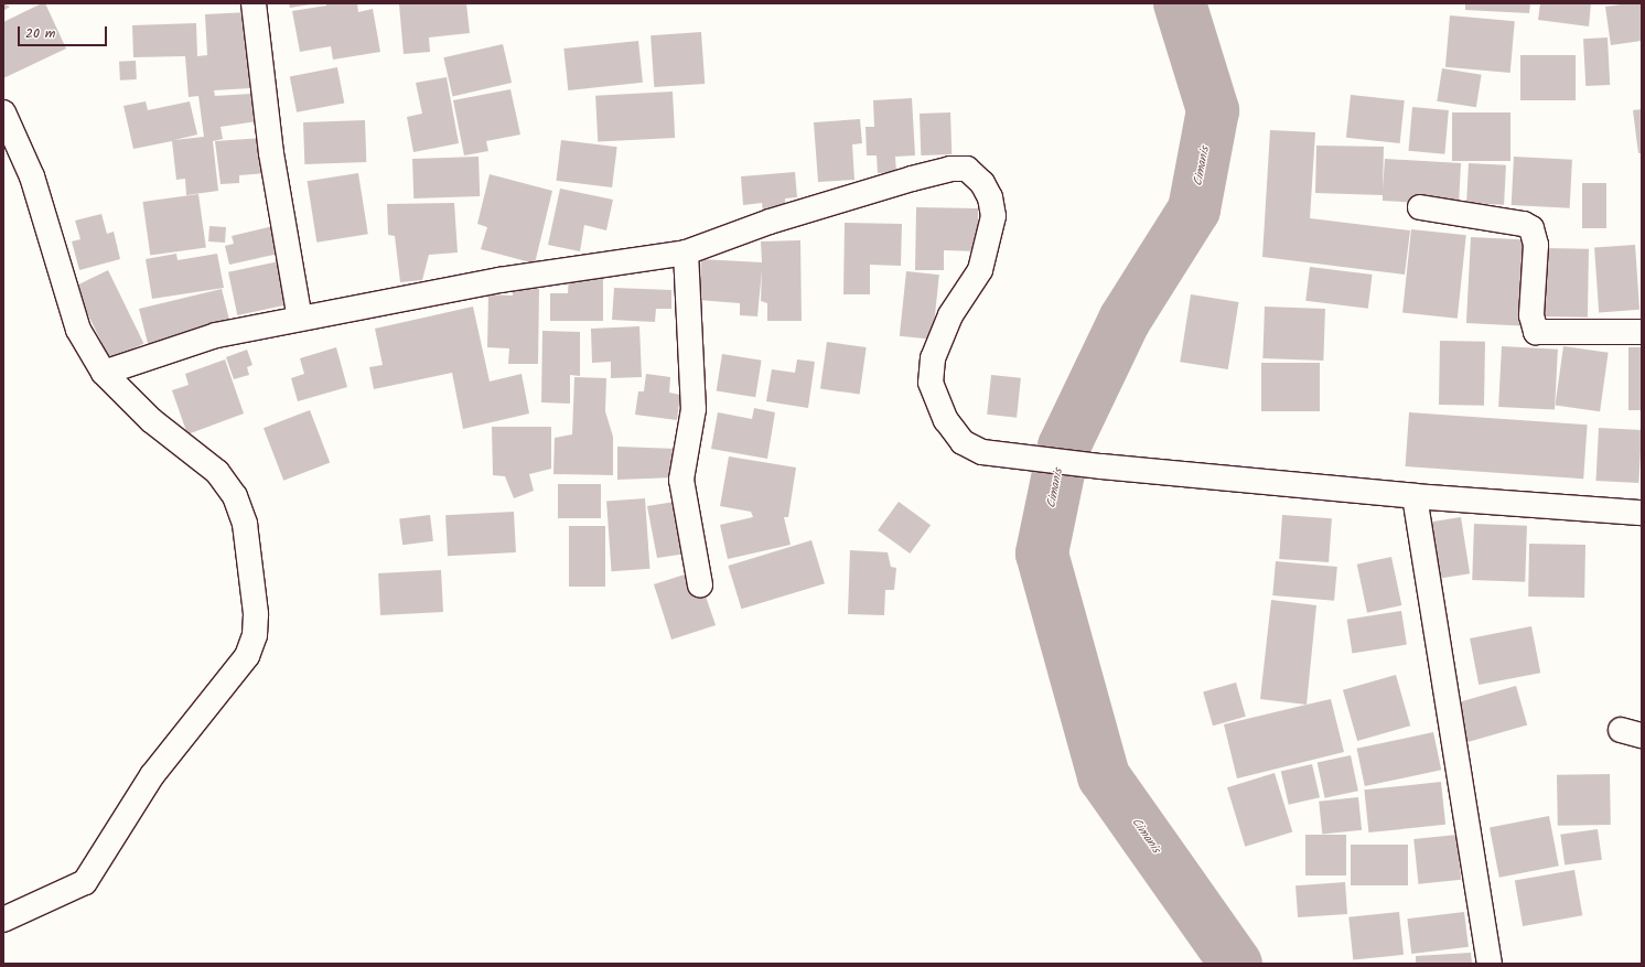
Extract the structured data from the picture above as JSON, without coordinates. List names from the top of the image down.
{
  "water": ["Cimanis"],
  "scale_bar": "20 m"
}
